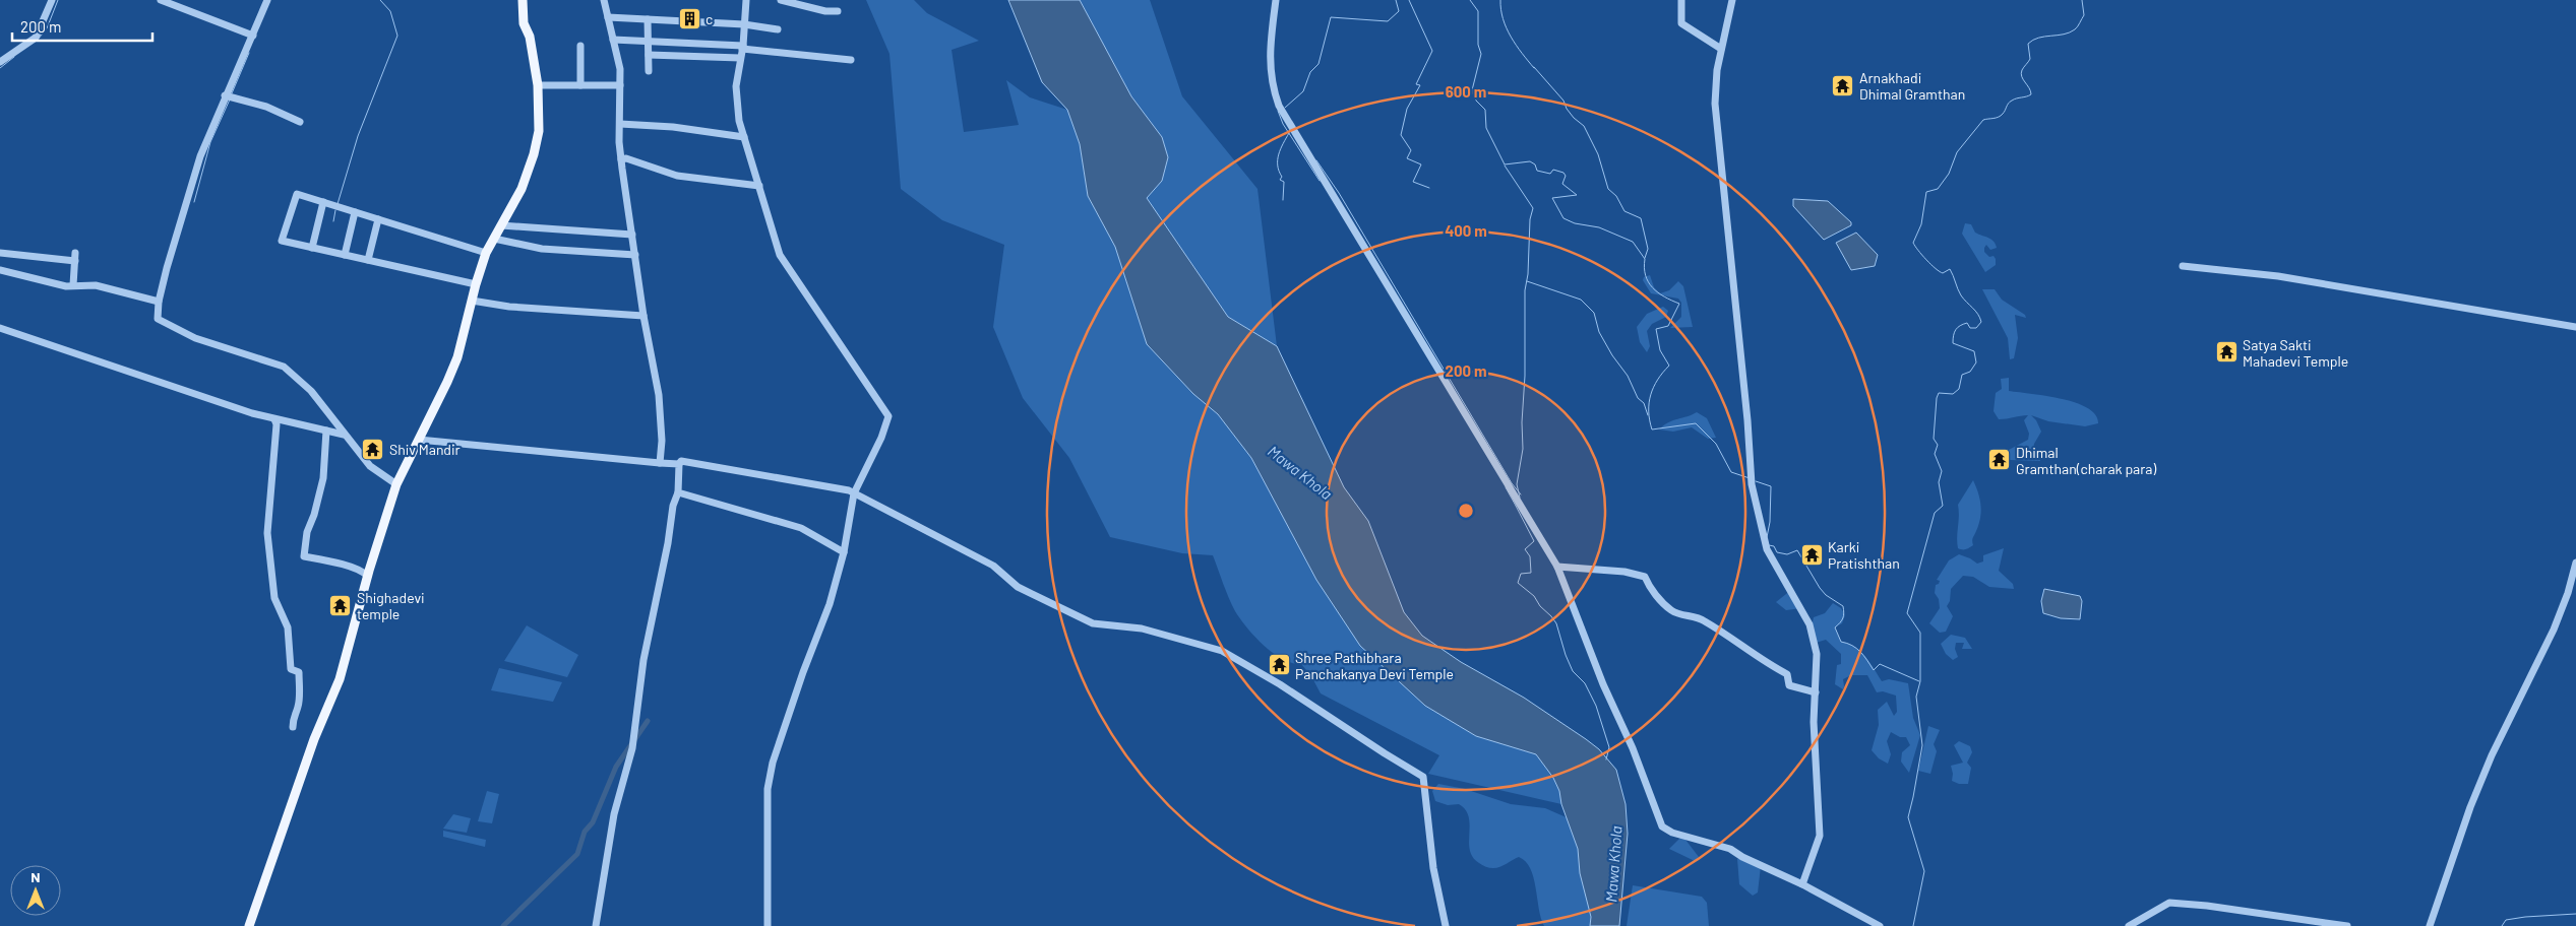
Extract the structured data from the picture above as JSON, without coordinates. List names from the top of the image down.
{
  "water": ["Mawa Khola"],
  "places": {
    "building": ["c"],
    "temple": [
      "Arnakhadi Dhimal Gramthan",
      "Satya Sakti Mahadevi Temple",
      "Shiv Mandir",
      "Dhimal Gramthan(charak para)",
      "Karki Pratishthan",
      "Shighadevi temple",
      "Shree Pathibhara Panchakanya Devi Temple"
    ]
  },
  "scale_bar": "200 m",
  "north": "top",
  "rings": ["600 m", "400 m", "200 m"]
}
